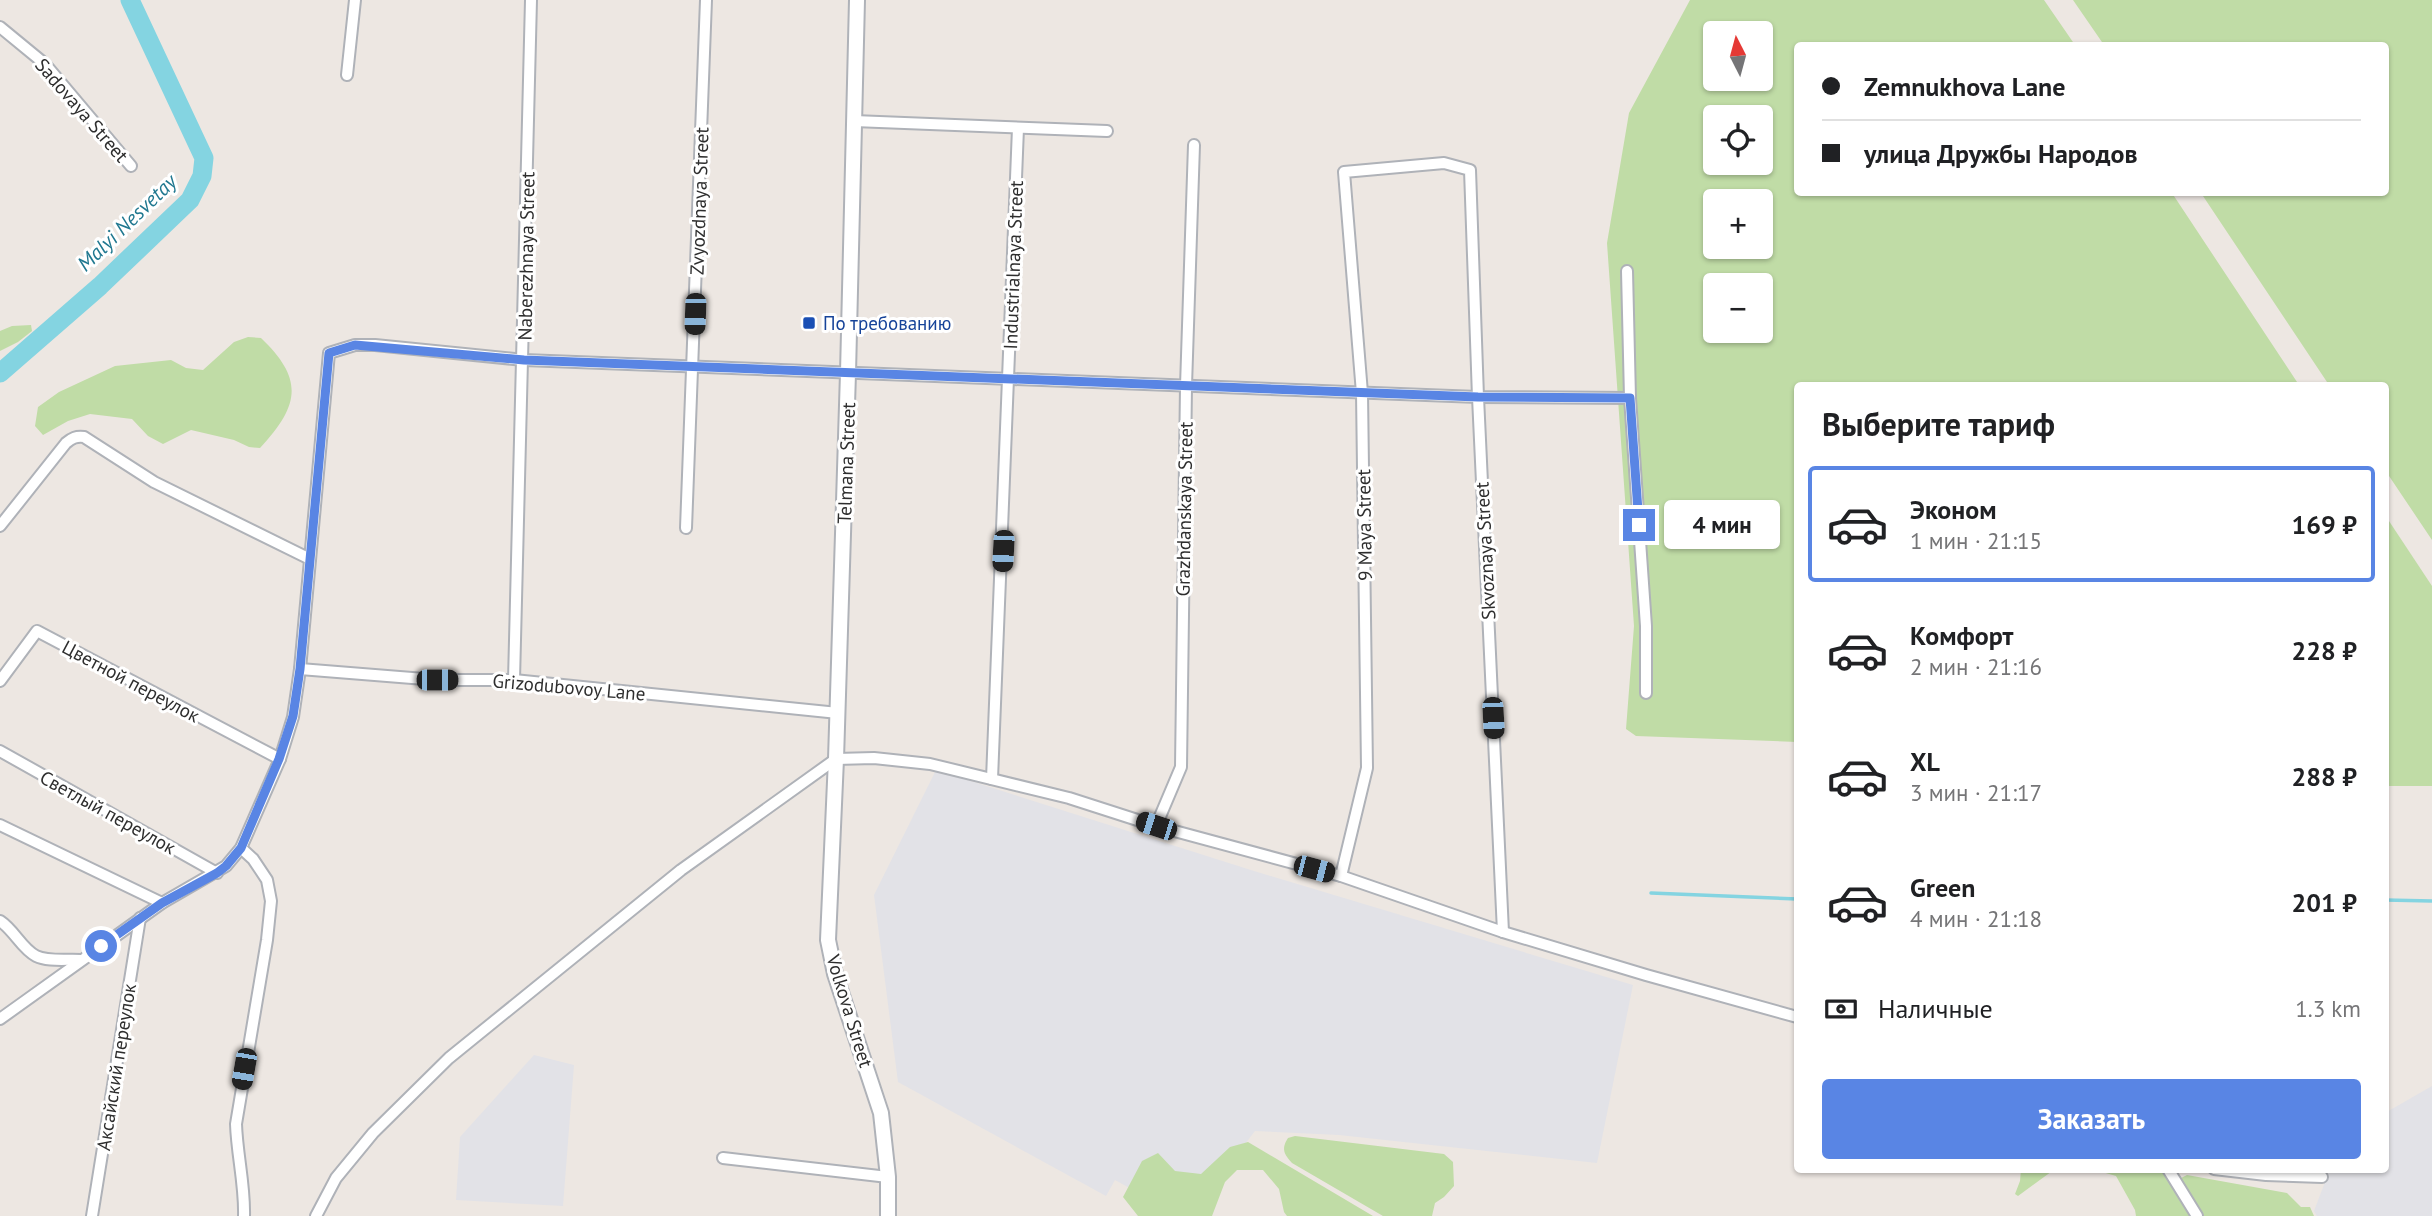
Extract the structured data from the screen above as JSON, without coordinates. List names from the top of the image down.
{
  "streets": {
    "street": [
      "Sadovaya Street",
      "Zvyozdnaya Street",
      "Naberezhnaya Street",
      "Industrialnaya Street",
      "Telmana Street",
      "Grazhdanskaya Street",
      "9 Maya Street",
      "Skvoznaya Street",
      "Цветной переулок",
      "Grizodubovoy Lane",
      "Светлый переулок",
      "Volkova Street",
      "Аксайский переулок"
    ]
  },
  "crossings": [
    ["Naberezhnaya Street", "Grizodubovoy Lane"],
    ["Telmana Street", "Grizodubovoy Lane"],
    ["Telmana Street", "Volkova Street"],
    ["9 Maya Street", "Skvoznaya Street"]
  ],
  "water": ["Malyi Nesvetay"],
  "places": {
    "transit": ["По требованию"]
  },
  "north": "top",
  "page": {
    "map_buttons": ["+", "−"],
    "banner": ["Zemnukhova Lane", "улица Дружбы Народов"],
    "heading": "Выберите тариф",
    "list": [
      {
        "name": "Эконом",
        "note": "1 мин · 21:15",
        "value": "169 ₽"
      },
      {
        "name": "Комфорт",
        "note": "2 мин · 21:16",
        "value": "228 ₽"
      },
      {
        "name": "XL",
        "note": "3 мин · 21:17",
        "value": "288 ₽"
      },
      {
        "name": "Green",
        "note": "4 мин · 21:18",
        "value": "201 ₽"
      }
    ],
    "bubble": "4 мин",
    "pay": ["Наличные", "1.3 km"],
    "buttons": "Заказать"
  }
}
